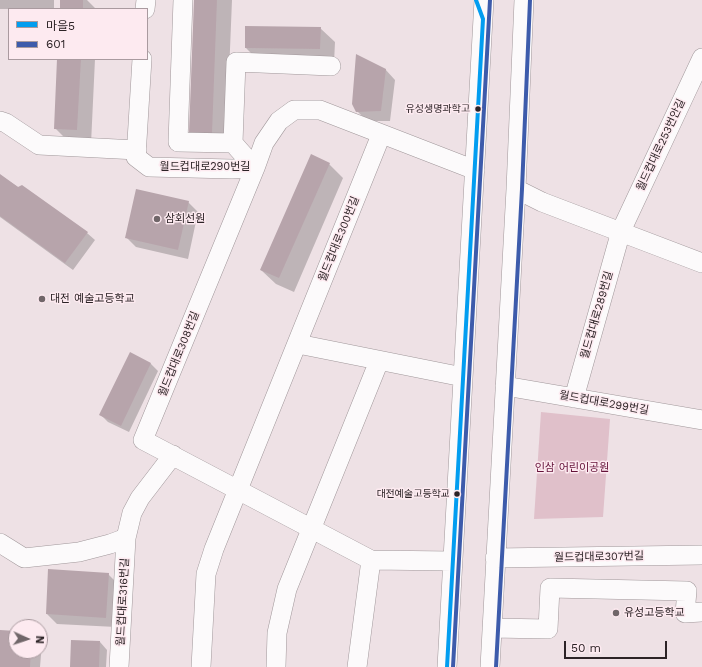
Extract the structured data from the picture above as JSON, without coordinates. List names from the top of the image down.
{
  "streets": {
    "street": [
      "월드컵대로253번안길",
      "월드컵대로290번길",
      "월드컵대로300번길",
      "월드컵대로289번길",
      "월드컵대로308번길",
      "월드컵대로299번길",
      "월드컵대로307번길",
      "월드컵대로316번길"
    ]
  },
  "crossings": [
    ["월드컵대로253번안길", "월드컵대로289번길"],
    ["월드컵대로290번길", "월드컵대로300번길"],
    ["월드컵대로290번길", "월드컵대로308번길"],
    ["월드컵대로300번길", "월드컵대로308번길"],
    ["월드컵대로289번길", "월드컵대로299번길"],
    ["월드컵대로308번길", "월드컵대로316번길"]
  ],
  "parks": ["인삼 어린이공원"],
  "places": [
    "유성생명과학고",
    "삼회선원",
    "대전 예술고등학교",
    "대전예술고등학교",
    "유성고등학교"
  ],
  "lines": ["transit line 마을5", "transit line 601"],
  "legend": ["마을5", "601"],
  "scale_bar": "50 m",
  "north": "right"
}
